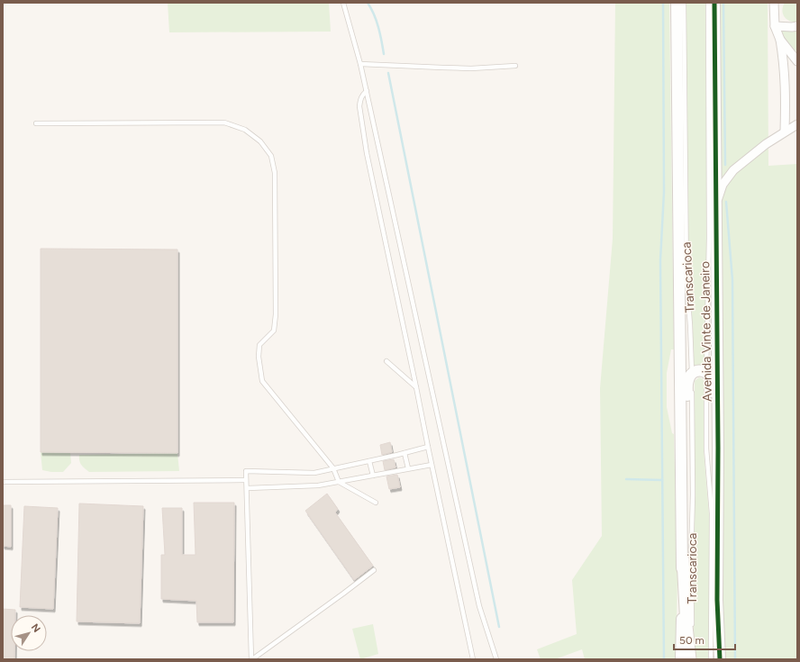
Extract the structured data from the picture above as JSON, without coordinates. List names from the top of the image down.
{
  "streets": {
    "street": ["Avenida Vinte de Janeiro"],
    "lane": ["Transcarioca"]
  },
  "scale_bar": "50 m",
  "north": "top right"
}
